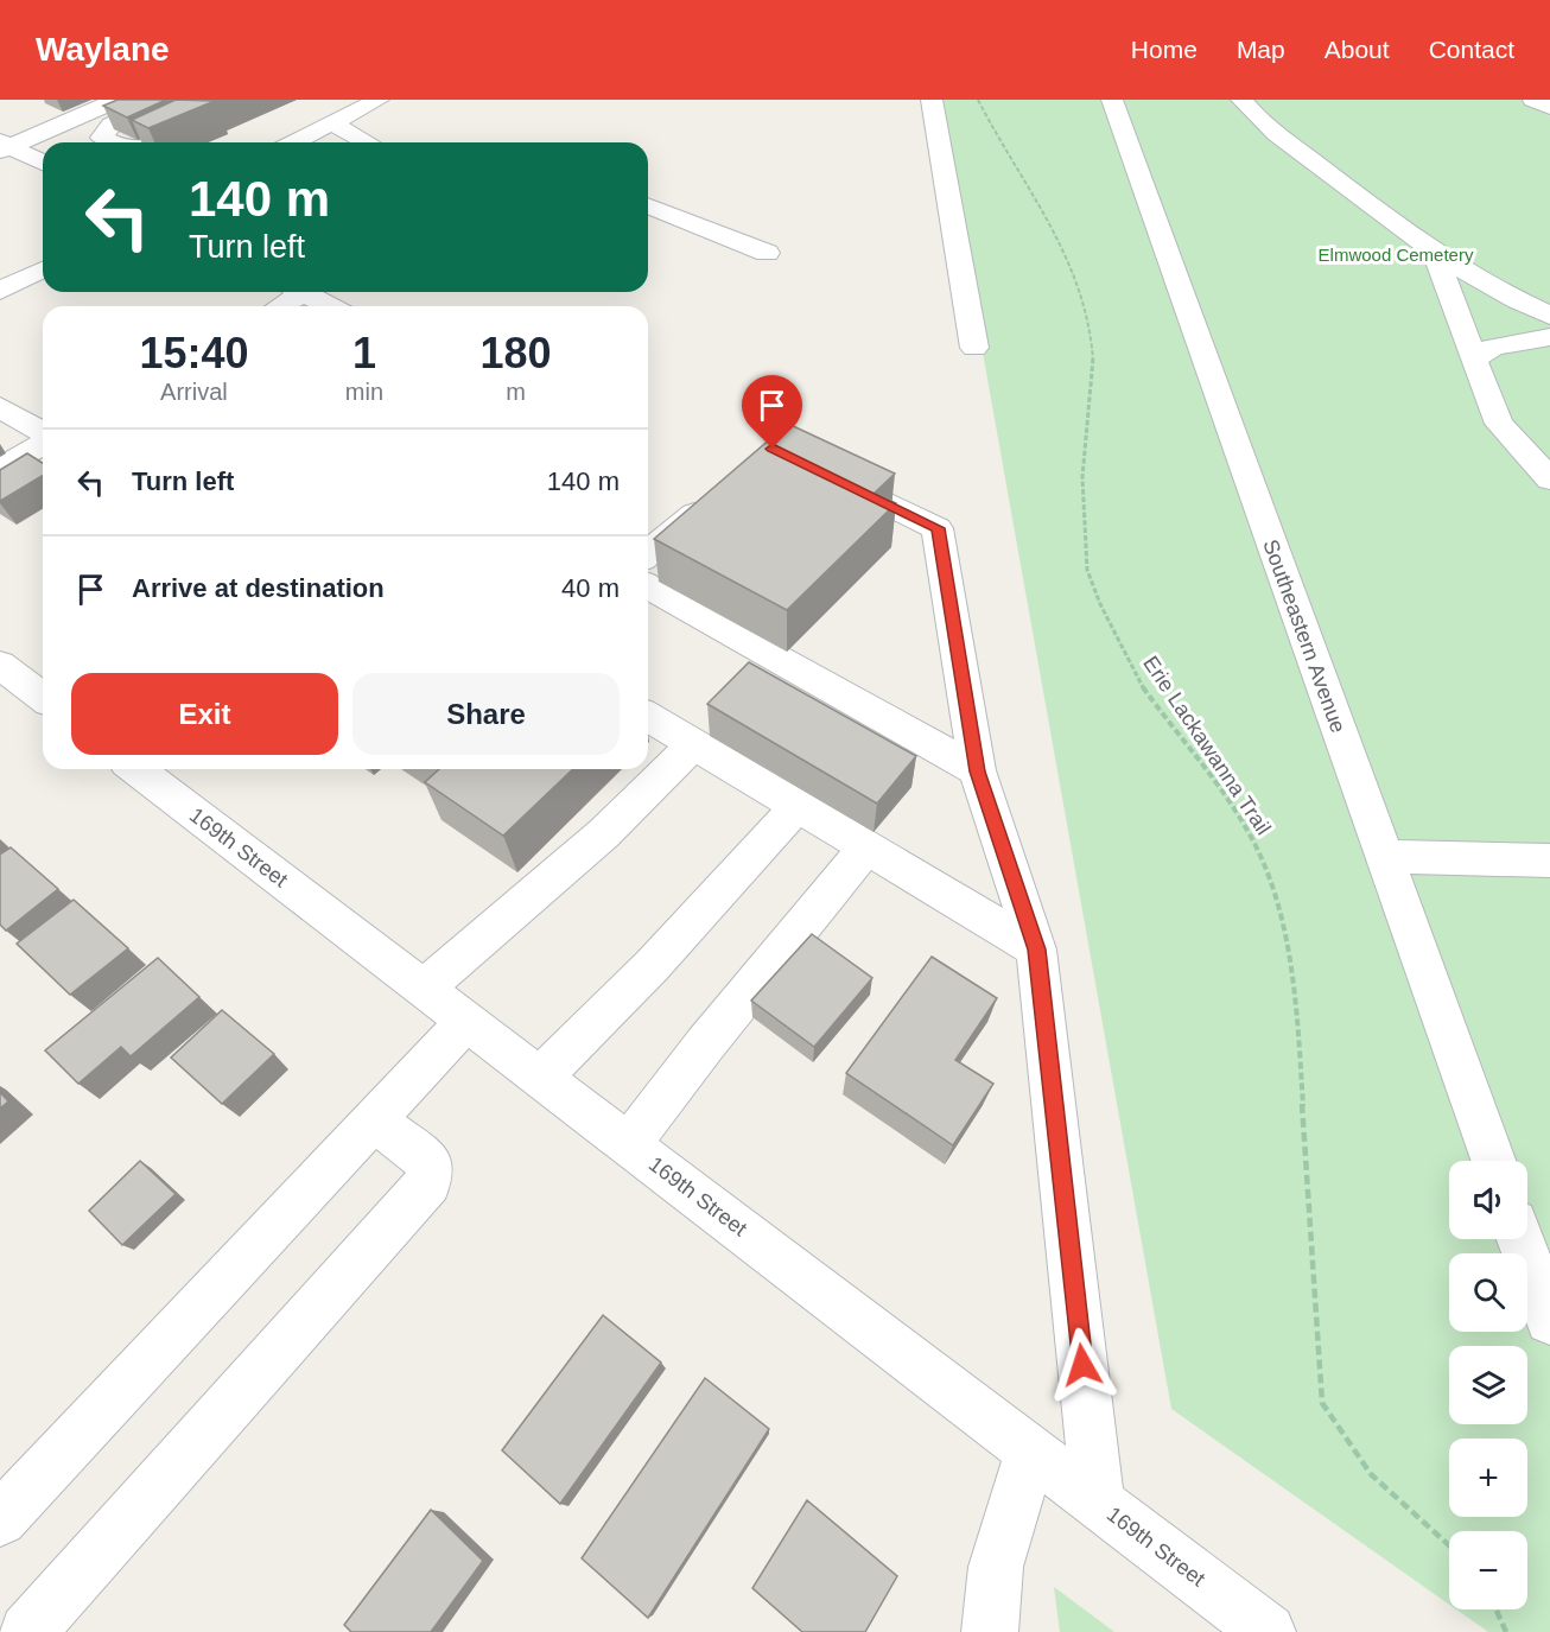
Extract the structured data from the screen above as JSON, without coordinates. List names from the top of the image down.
{
  "streets": {
    "street": ["Southeastern Avenue", "169th Street"],
    "path": ["Erie Lackawanna Trail"]
  },
  "parks": ["Elmwood Cemetery"],
  "page": {
    "header": "Waylane",
    "nav": [
      "Home",
      "Map",
      "About",
      "Contact"
    ],
    "turn": ["140 m", "Turn left"],
    "eta": [
      "15:40",
      "Arrival",
      "1",
      "min",
      "180",
      "m"
    ],
    "list": [
      {
        "name": "Turn left",
        "value": "140 m"
      },
      {
        "name": "Arrive at destination",
        "value": "40 m"
      }
    ],
    "buttons": ["Exit", "Share"],
    "map_buttons": ["+", "−"]
  }
}
